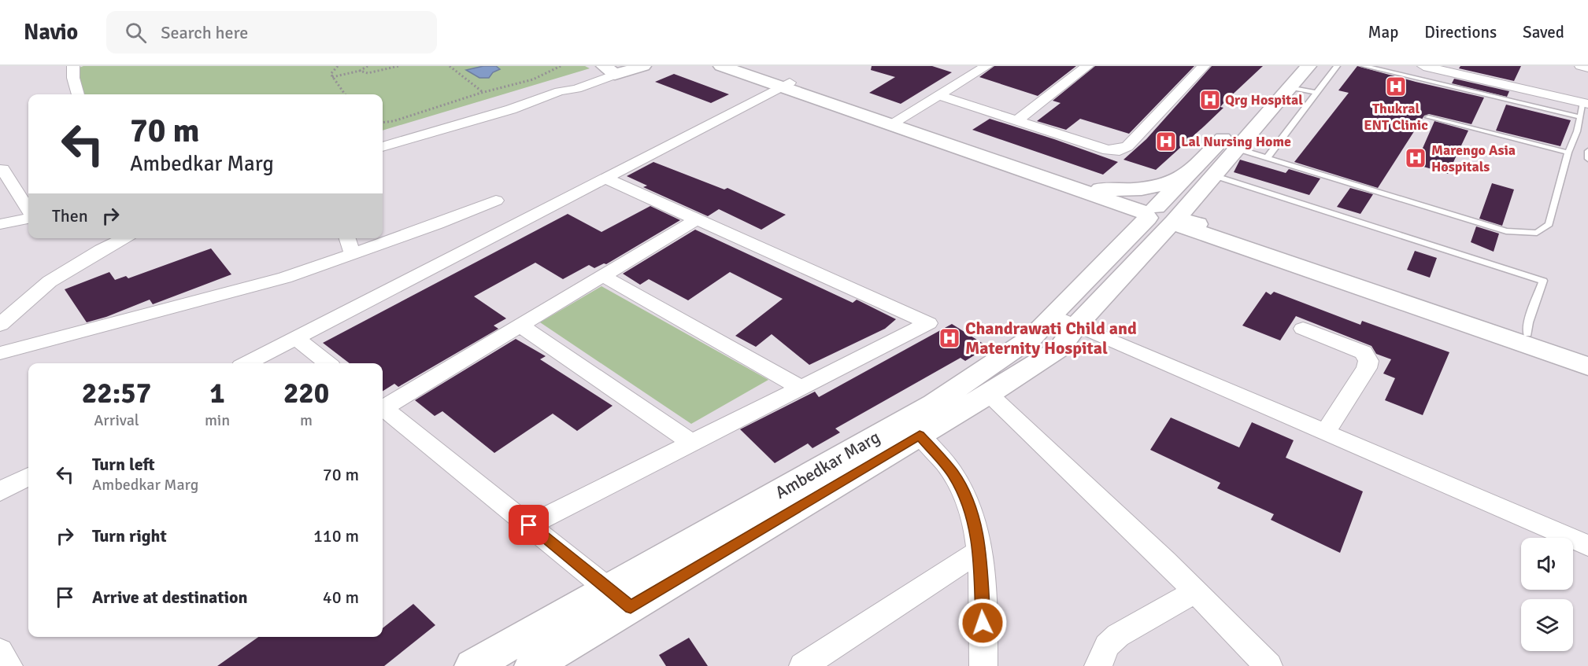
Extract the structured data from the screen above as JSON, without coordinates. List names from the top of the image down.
{
  "streets": {
    "street": ["Ambedkar Marg"]
  },
  "places": {
    "hospital": [
      "Thukral ENT Clinic",
      "Qrg Hospital",
      "Lal Nursing Home",
      "Marengo Asia Hospitals",
      "Chandrawati Child and Maternity Hospital"
    ]
  },
  "page": {
    "header": "Navio",
    "search": "Search here",
    "nav": ["Map", "Directions", "Saved"],
    "turn": ["70 m", "Ambedkar Marg"],
    "then": "Then",
    "eta": [
      "22:57",
      "Arrival",
      "1",
      "min",
      "220",
      "m"
    ],
    "list": [
      {
        "name": "Turn left",
        "note": "Ambedkar Marg",
        "value": "70 m"
      },
      {
        "name": "Turn right",
        "value": "110 m"
      },
      {
        "name": "Arrive at destination",
        "value": "40 m"
      }
    ]
  }
}
